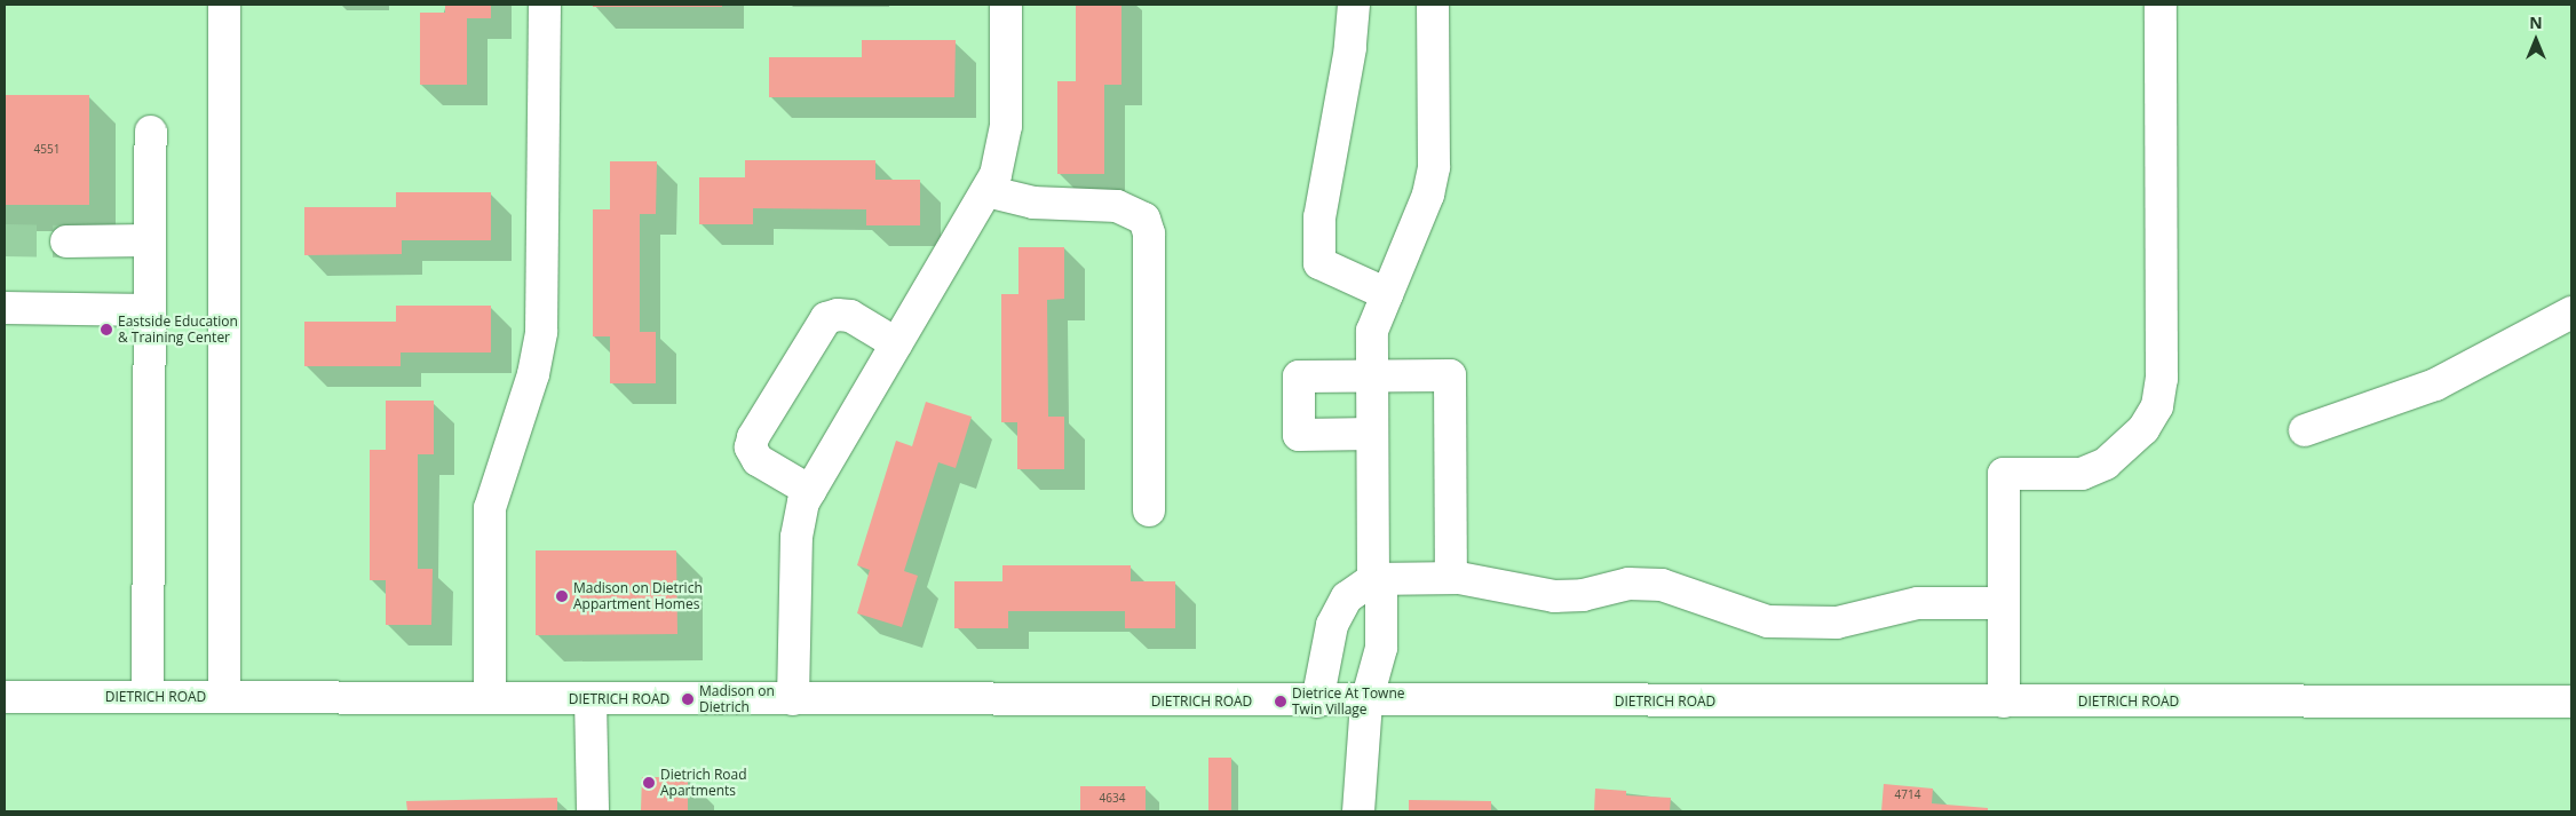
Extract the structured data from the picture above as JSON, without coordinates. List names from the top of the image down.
{
  "streets": {
    "street": ["DIETRICH ROAD"]
  },
  "places": [
    "Eastside Education & Training Center",
    "Madison on Dietrich Appartment Homes",
    "Madison on Dietrich",
    "Dietrice At Towne Twin Village",
    "Dietrich Road Apartments"
  ],
  "house_numbers": ["4551", "4714", "4634"],
  "north": "top"
}
